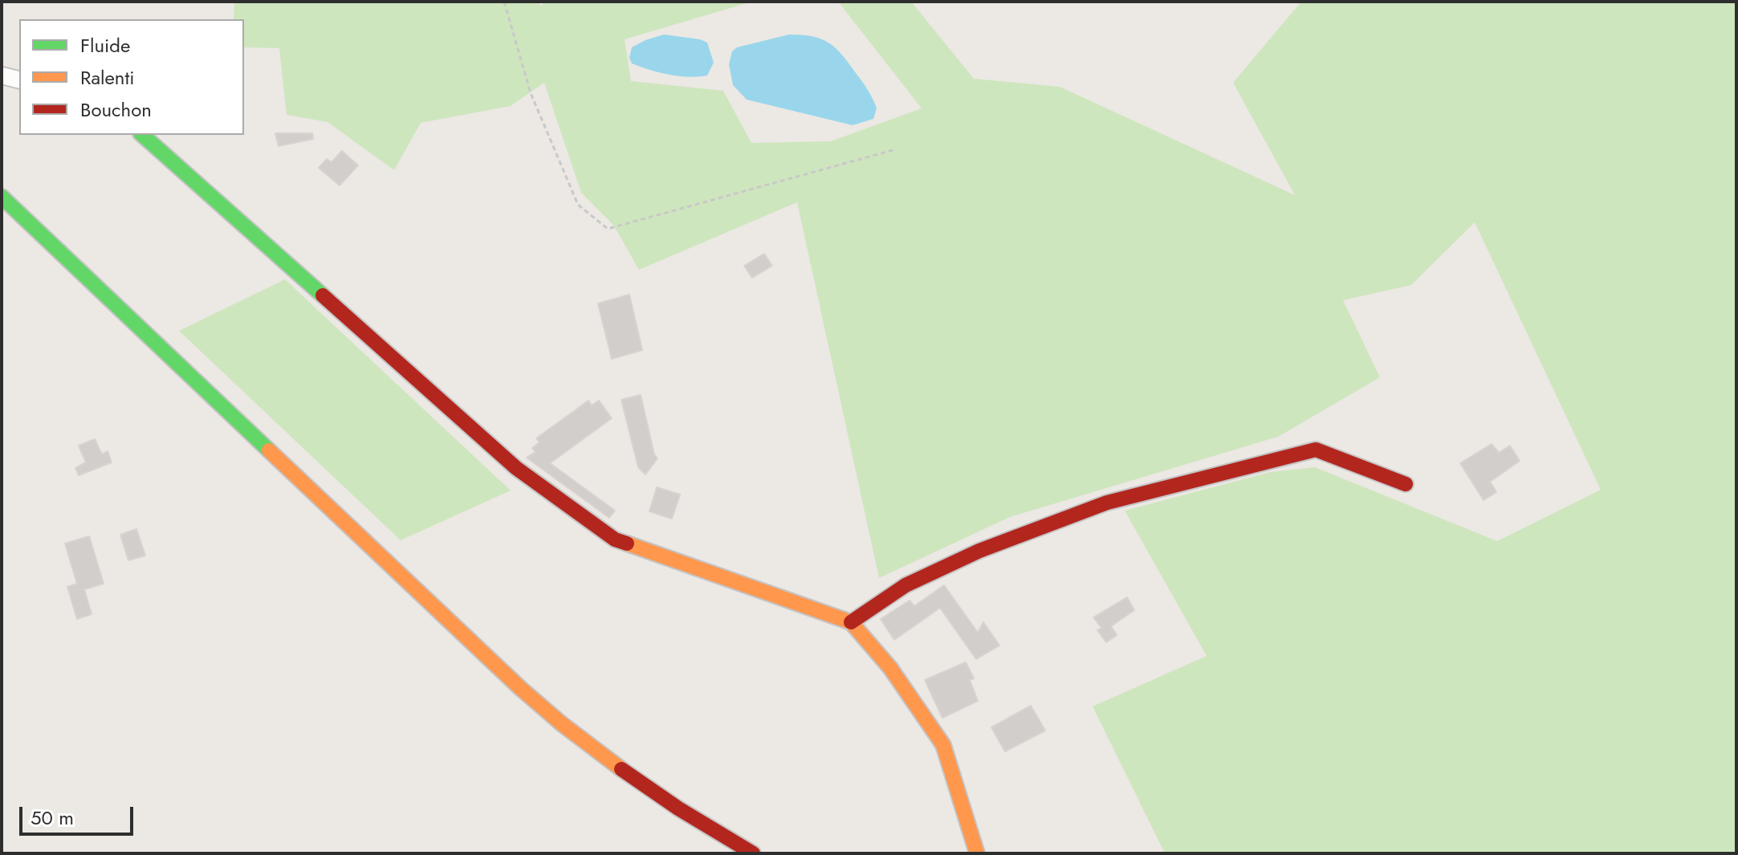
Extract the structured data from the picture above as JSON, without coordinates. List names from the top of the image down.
{
  "legend": ["Fluide", "Ralenti", "Bouchon"],
  "scale_bar": "50 m"
}
